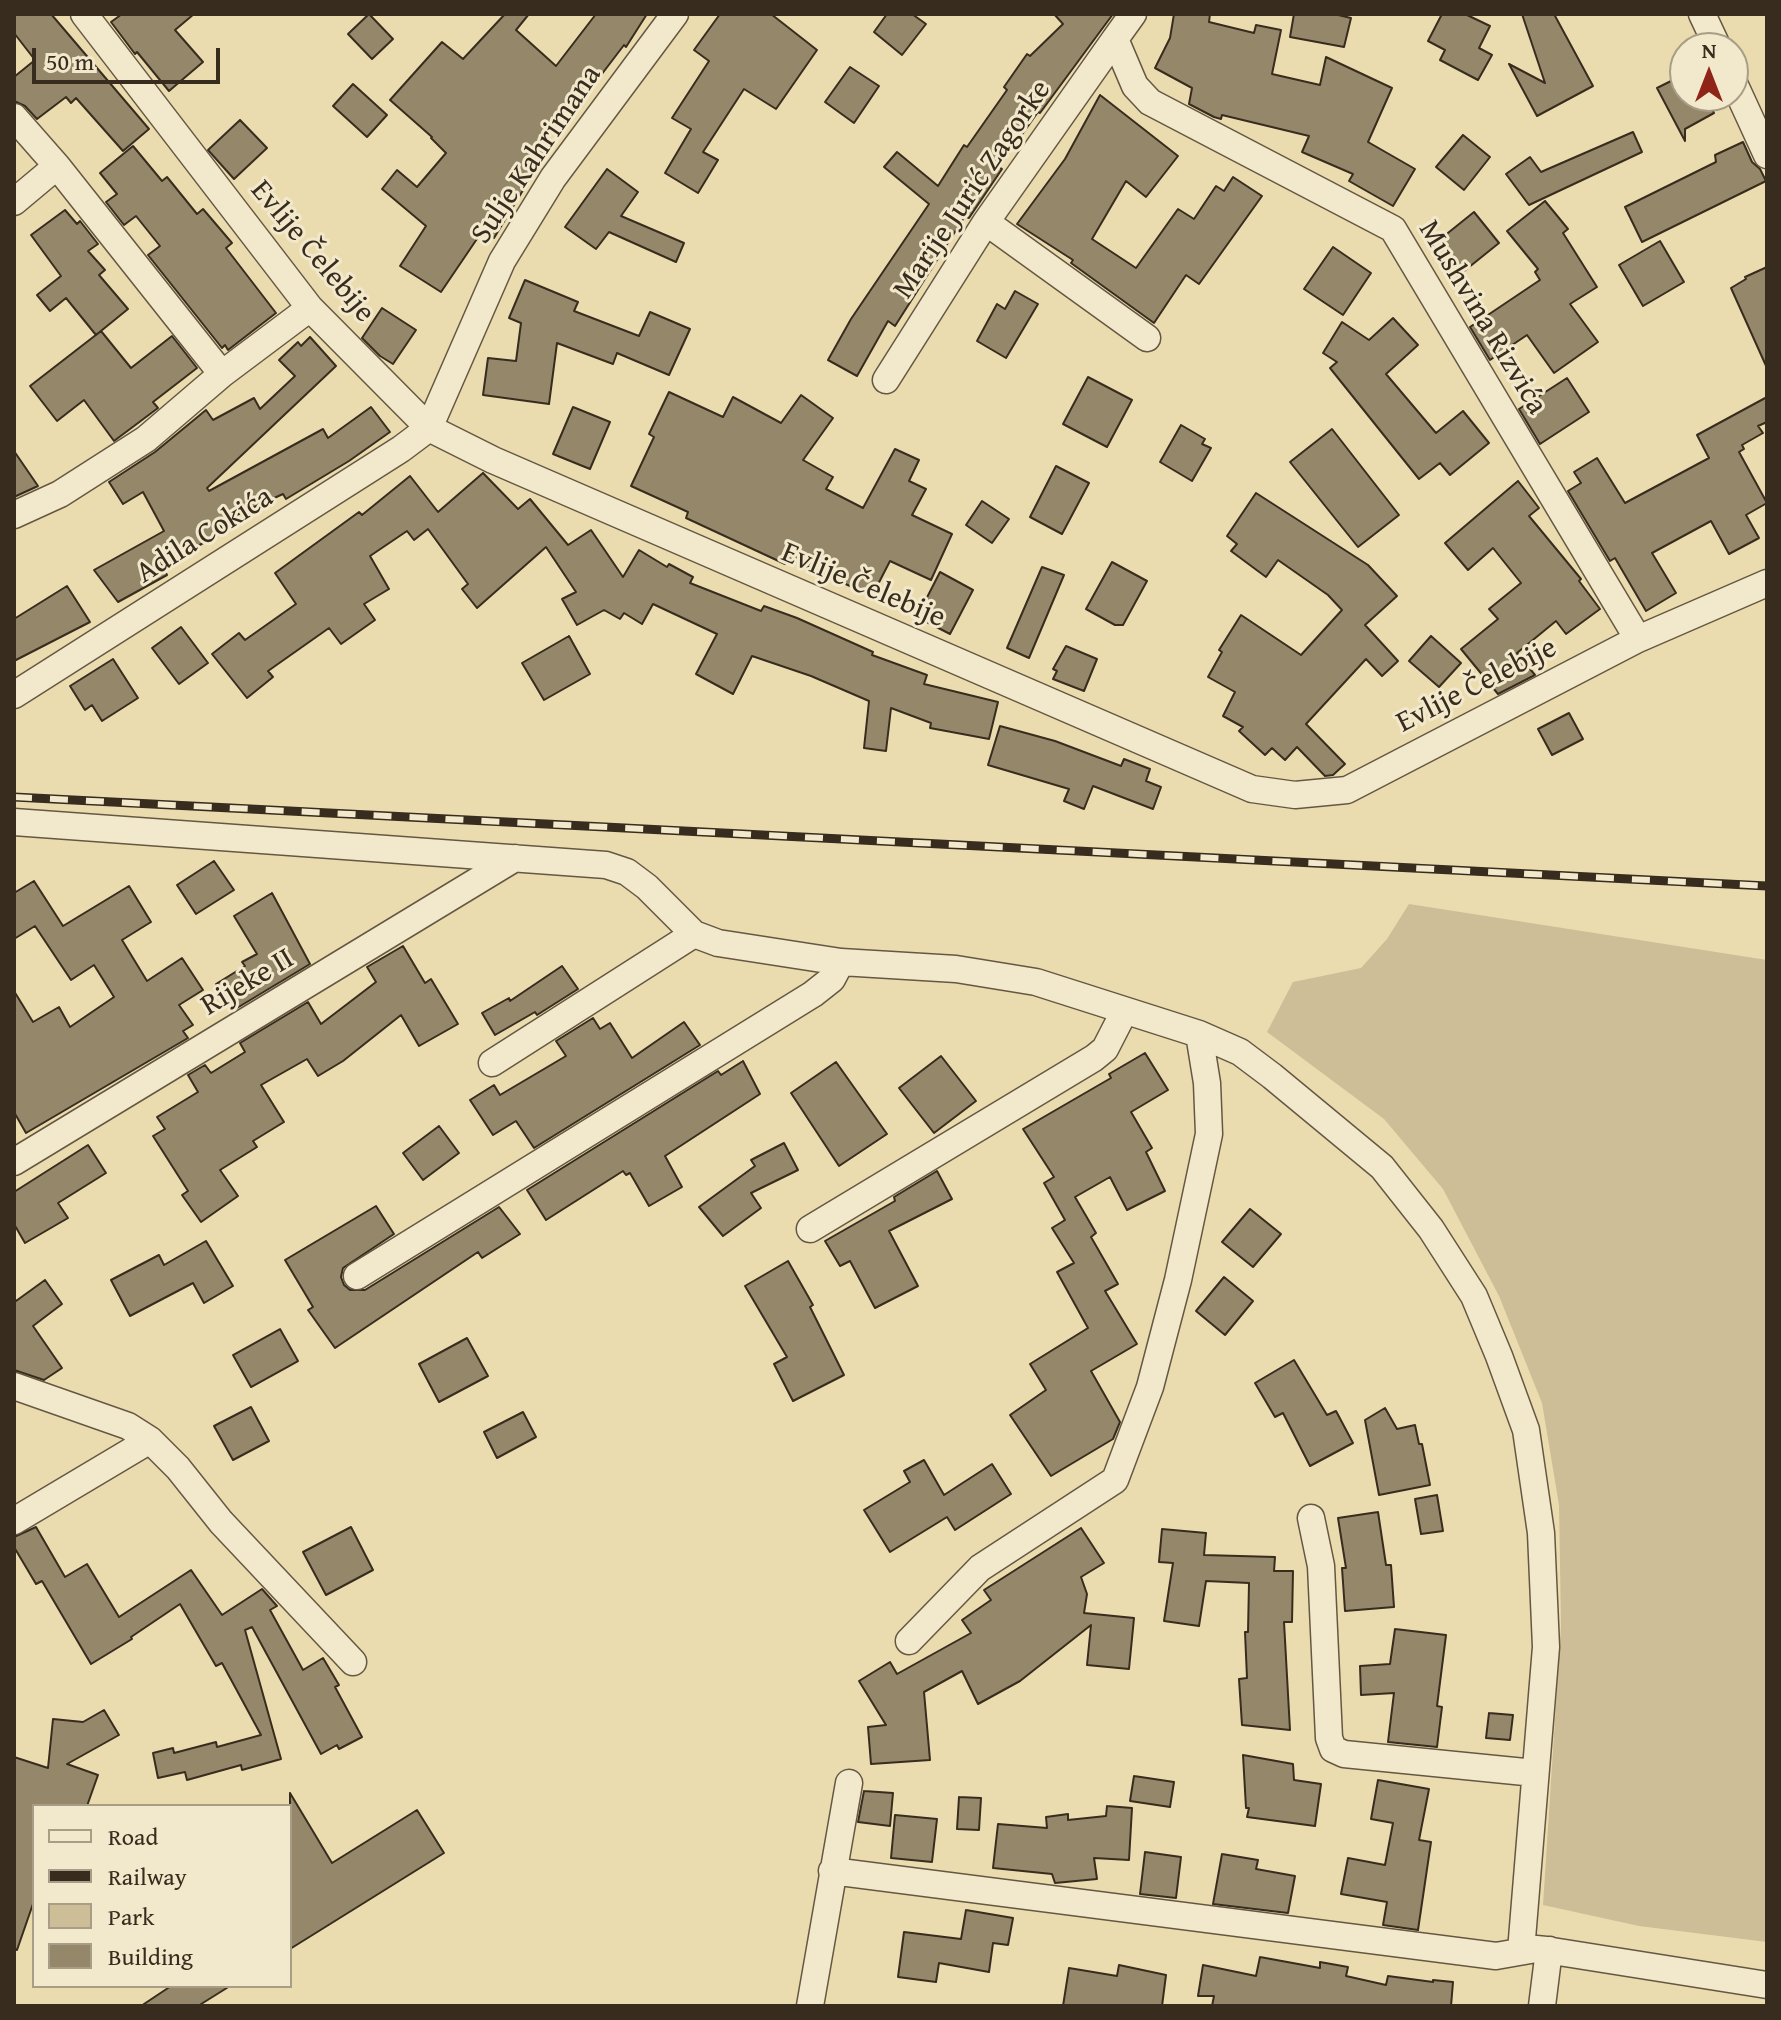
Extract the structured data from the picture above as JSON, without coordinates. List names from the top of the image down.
{
  "streets": {
    "street": [
      "Sulje Kahrimana",
      "Marije Jurić Zagorke",
      "Evlije Čelebije",
      "Mushvina Rizvića",
      "Adila Cokića",
      "Rijeke II"
    ]
  },
  "crossings": [
    ["Sulje Kahrimana", "Evlije Čelebije"],
    ["Sulje Kahrimana", "Adila Cokića"],
    ["Marije Jurić Zagorke", "Mushvina Rizvića"],
    ["Evlije Čelebije", "Mushvina Rizvića"],
    ["Evlije Čelebije", "Adila Cokića"]
  ],
  "legend": [
    "Road",
    "Railway",
    "Park",
    "Building"
  ],
  "scale_bar": "50 m",
  "north": "top"
}
